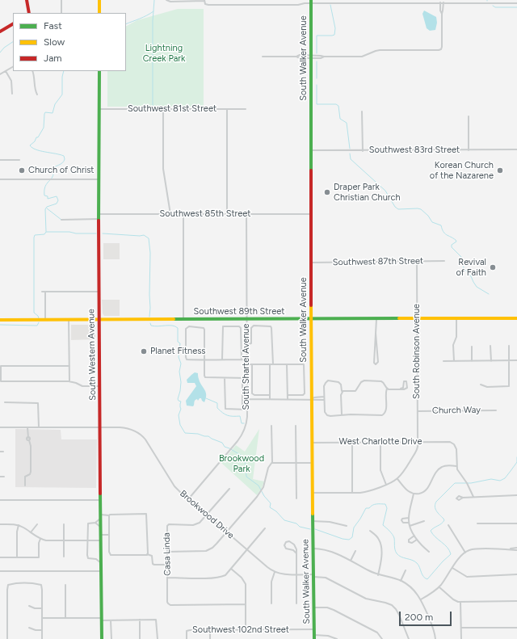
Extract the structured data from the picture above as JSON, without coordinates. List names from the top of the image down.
{
  "streets": {
    "main road": ["South Walker Avenue", "Southwest 89th Street", "South Western Avenue"],
    "street": [
      "Southwest 81st Street",
      "Southwest 83rd Street",
      "Southwest 85th Street",
      "Southwest 87th Street",
      "South Robinson Avenue",
      "South Shartel Avenue",
      "Church Way",
      "West Charlotte Drive",
      "Brookwood Drive",
      "Casa Linda",
      "Southwest 102nd Street"
    ]
  },
  "crossings": [
    ["South Walker Avenue", "Southwest 83rd Street"],
    ["South Walker Avenue", "Southwest 85th Street"],
    ["South Walker Avenue", "Southwest 87th Street"],
    ["South Walker Avenue", "Southwest 89th Street"],
    ["South Walker Avenue", "West Charlotte Drive"],
    ["South Walker Avenue", "Southwest 102nd Street"],
    ["Southwest 81st Street", "South Western Avenue"],
    ["Southwest 85th Street", "South Western Avenue"],
    ["Southwest 85th Street", "South Shartel Avenue"],
    ["Southwest 87th Street", "South Robinson Avenue"],
    ["Southwest 89th Street", "South Robinson Avenue"],
    ["Southwest 89th Street", "South Western Avenue"],
    ["Southwest 89th Street", "South Shartel Avenue"],
    ["South Robinson Avenue", "Church Way"],
    ["South Robinson Avenue", "West Charlotte Drive"],
    ["South Western Avenue", "Brookwood Drive"],
    ["South Shartel Avenue", "Brookwood Drive"],
    ["Brookwood Drive", "Casa Linda"]
  ],
  "parks": ["Lightning Creek Park", "Brookwood Park"],
  "places": [
    "Church of Christ",
    "Korean Church of the Nazarene",
    "Draper Park Christian Church",
    "Revival of Faith",
    "Planet Fitness"
  ],
  "legend": ["Fast", "Slow", "Jam"],
  "scale_bar": "200 m"
}
